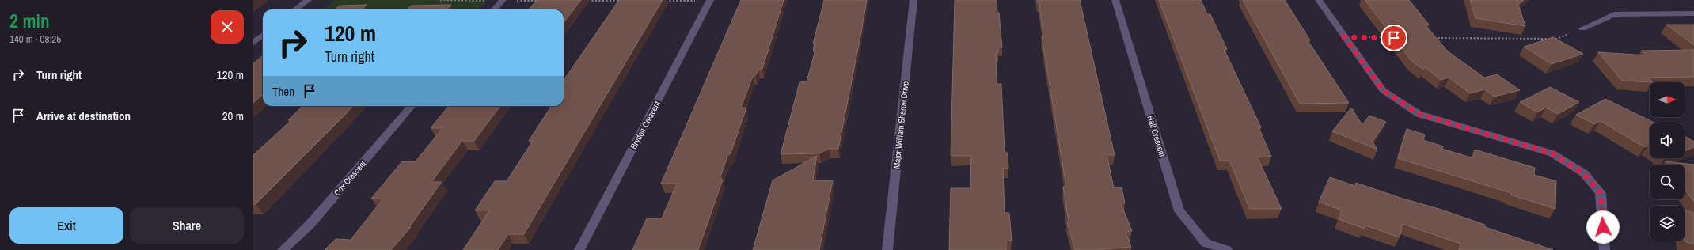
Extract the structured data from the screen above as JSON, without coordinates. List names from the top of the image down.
{
  "streets": {
    "street": [
      "Brydon Crescent",
      "Major William Sharpe Drive",
      "Hall Crescent",
      "Cox Crescent"
    ]
  },
  "north": "right",
  "page": {
    "heading": ["2 min", "140 m · 08:25"],
    "turn": ["120 m", "Turn right"],
    "list": [
      {
        "name": "Turn right",
        "value": "120 m"
      },
      {
        "name": "Arrive at destination",
        "value": "20 m"
      }
    ],
    "then": "Then",
    "buttons": ["Exit", "Share"]
  }
}
